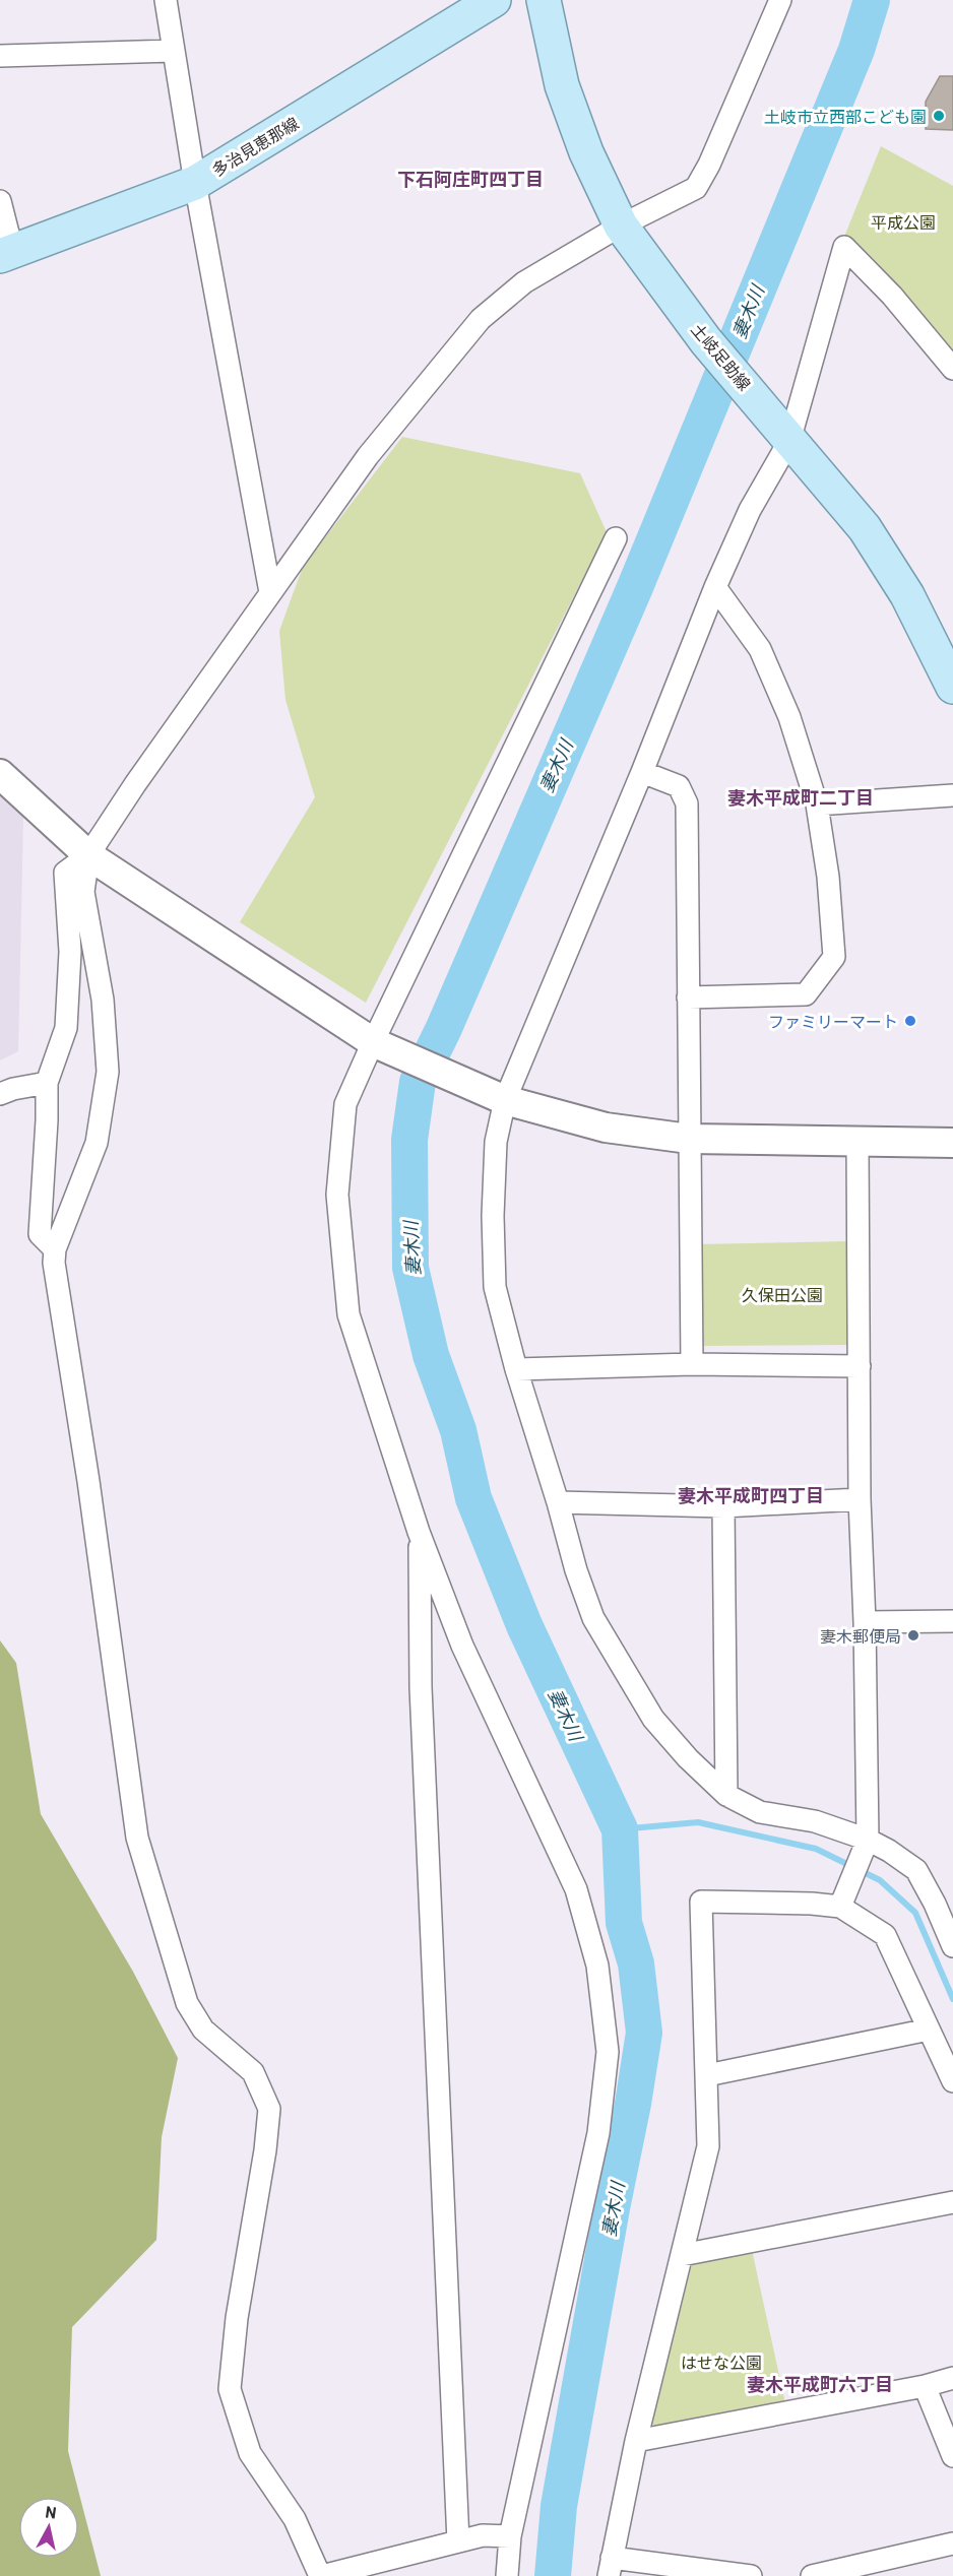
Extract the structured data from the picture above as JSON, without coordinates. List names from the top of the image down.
{
  "streets": {
    "main road": ["多治見恵那線", "土岐足助線"]
  },
  "districts": [
    "下石阿庄町四丁目",
    "妻木平成町二丁目",
    "妻木平成町四丁目",
    "妻木平成町六丁目"
  ],
  "water": ["妻木川"],
  "parks": ["平成公園", "久保田公園", "はせな公園"],
  "places": ["土岐市立西部こども園", "ファミリーマート", "妻木郵便局"],
  "north": "top"
}
